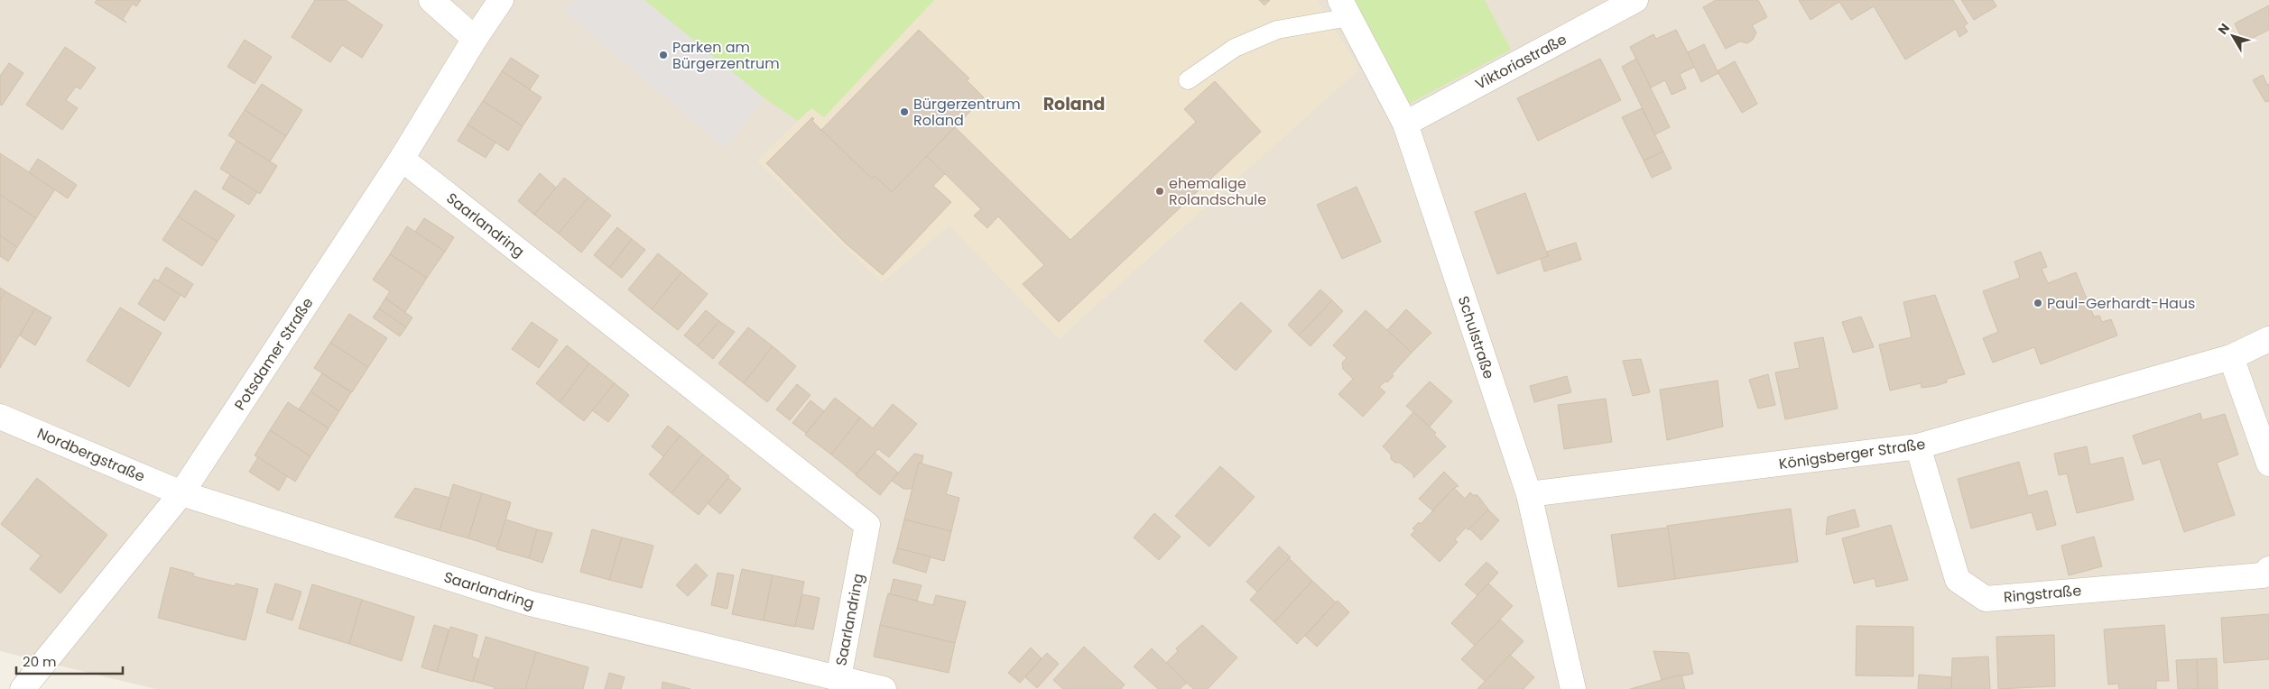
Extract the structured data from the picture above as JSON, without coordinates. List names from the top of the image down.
{
  "streets": {
    "street": [
      "Viktoriastraße",
      "Saarlandring",
      "Schulstraße",
      "Potsdamer Straße",
      "Königsberger Straße",
      "Nordbergstraße",
      "Ringstraße"
    ]
  },
  "crossings": [
    ["Viktoriastraße", "Schulstraße"],
    ["Saarlandring", "Potsdamer Straße"],
    ["Saarlandring", "Nordbergstraße"],
    ["Schulstraße", "Königsberger Straße"],
    ["Potsdamer Straße", "Nordbergstraße"],
    ["Königsberger Straße", "Ringstraße"]
  ],
  "districts": ["Roland"],
  "places": [
    "Parken am Bürgerzentrum",
    "Bürgerzentrum Roland",
    "ehemalige Rolandschule",
    "Paul-Gerhardt-Haus"
  ],
  "scale_bar": "20 m",
  "north": "top left"
}
